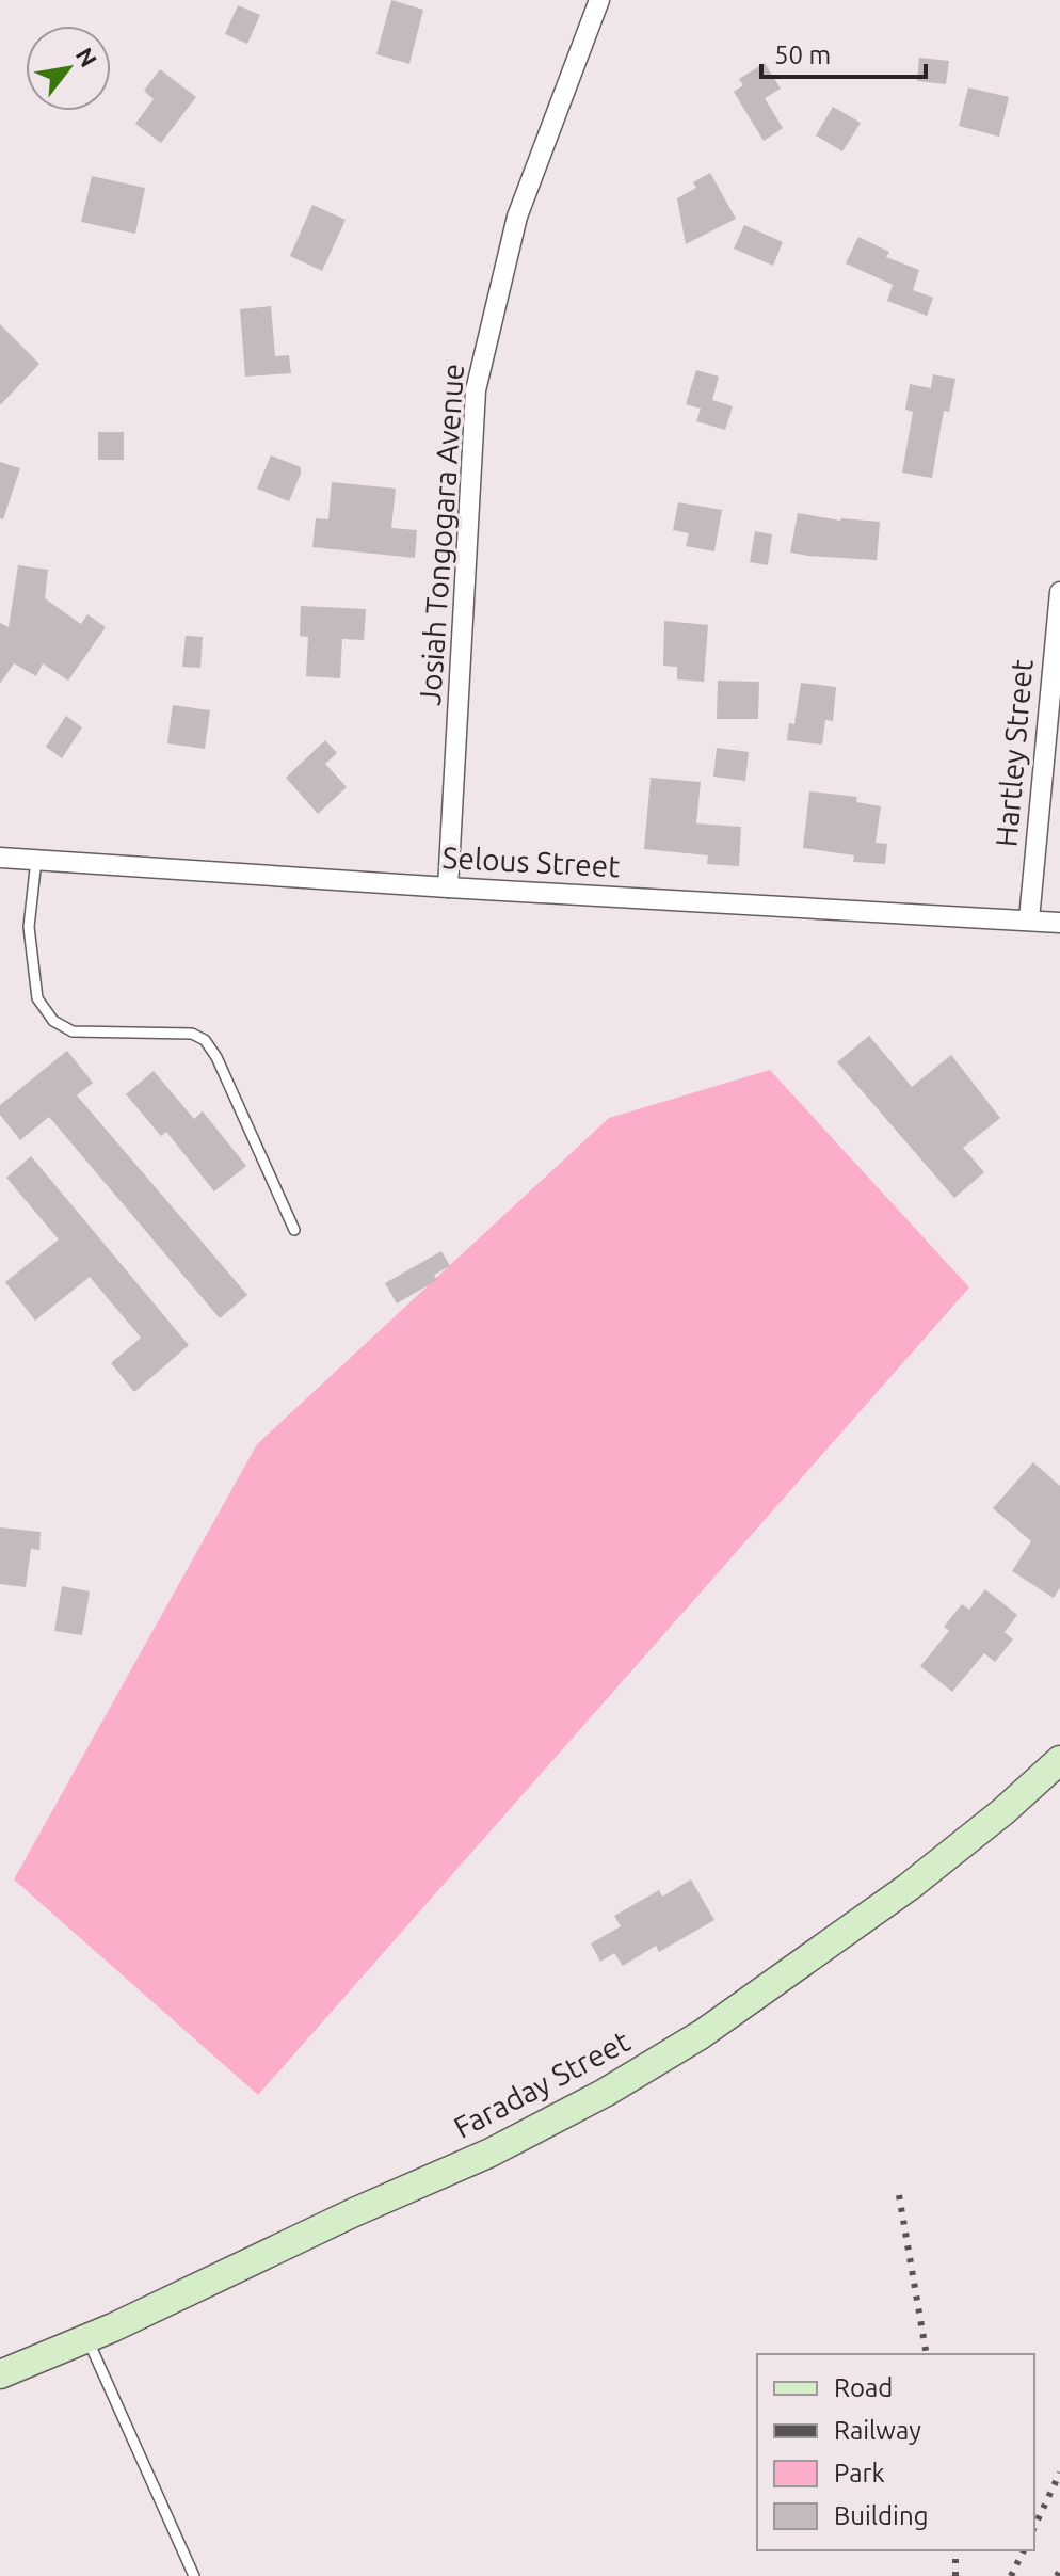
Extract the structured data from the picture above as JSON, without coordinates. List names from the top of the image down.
{
  "streets": {
    "street": [
      "Josiah Tongogara Avenue",
      "Hartley Street",
      "Selous Street",
      "Faraday Street"
    ]
  },
  "crossings": [
    ["Josiah Tongogara Avenue", "Selous Street"],
    ["Hartley Street", "Selous Street"]
  ],
  "legend": [
    "Road",
    "Railway",
    "Park",
    "Building"
  ],
  "scale_bar": "50 m",
  "north": "top right"
}
